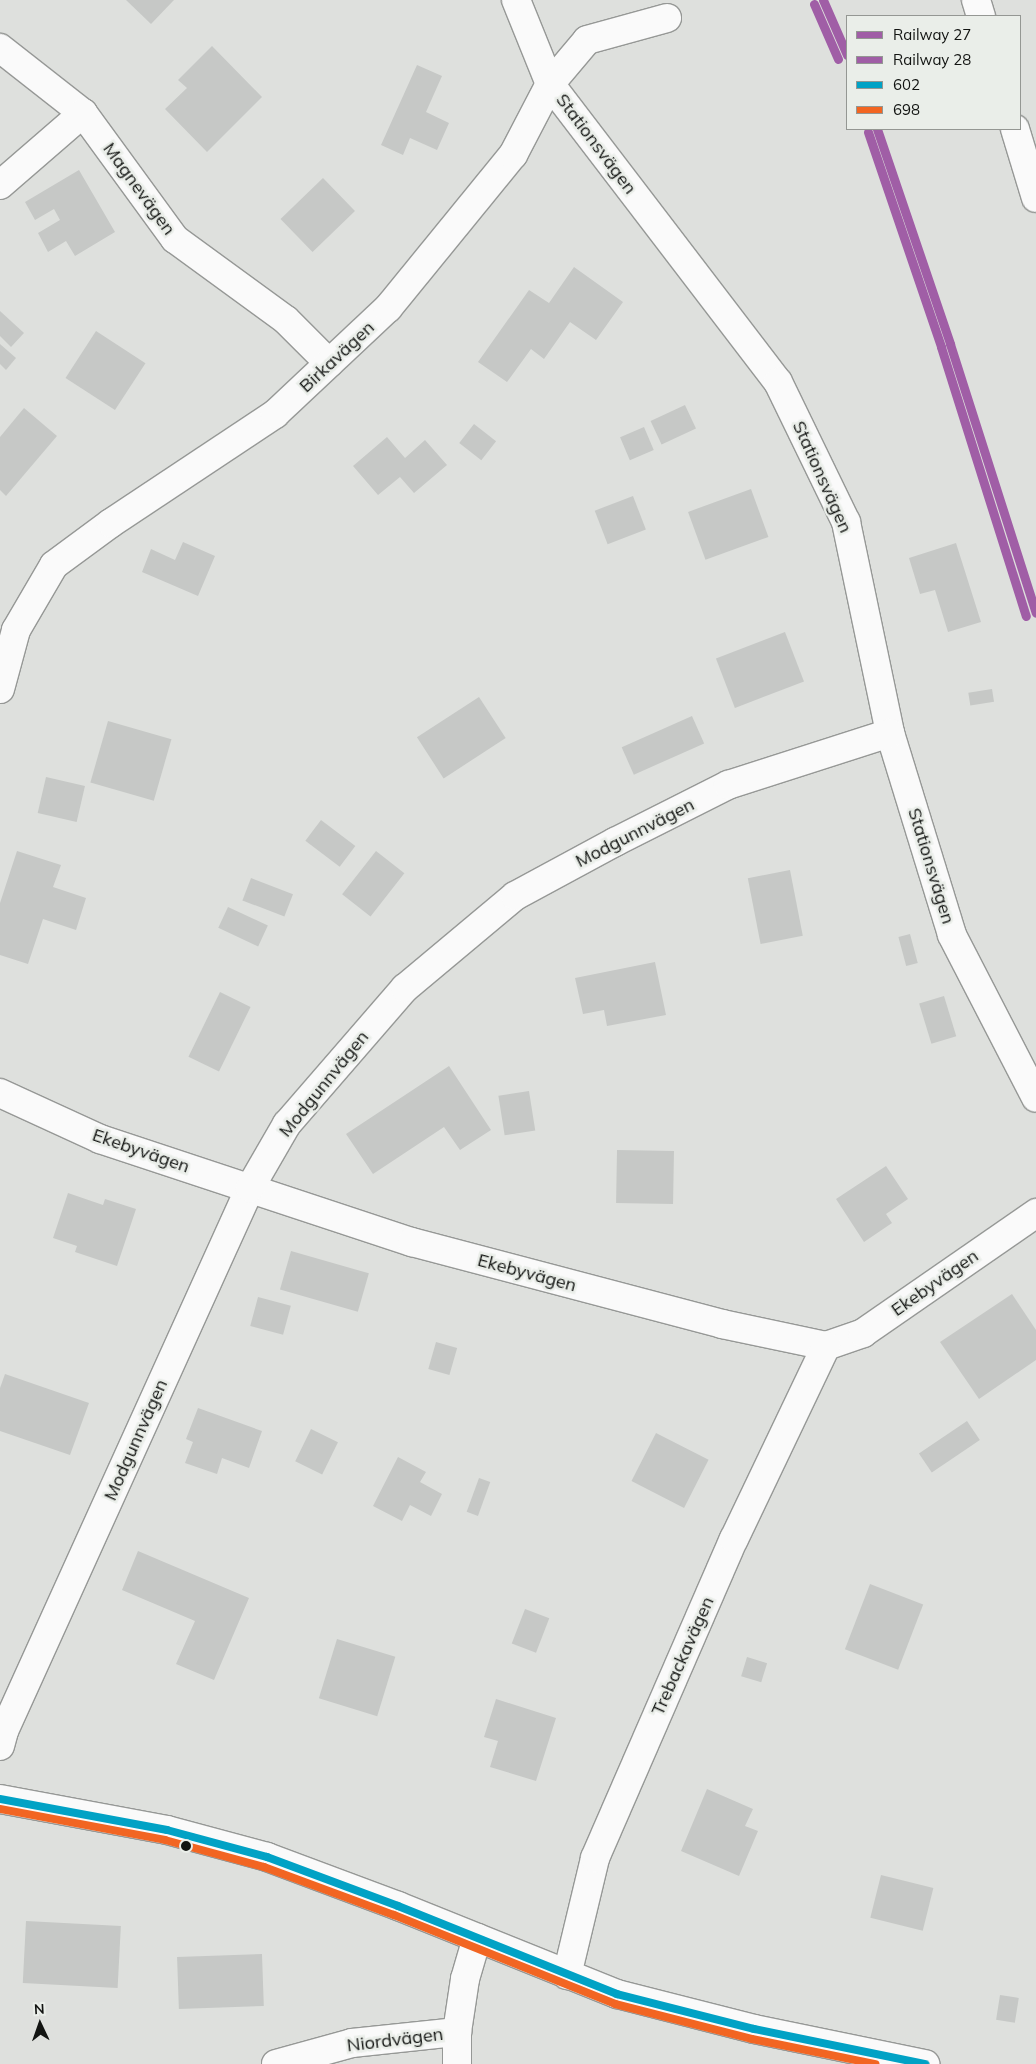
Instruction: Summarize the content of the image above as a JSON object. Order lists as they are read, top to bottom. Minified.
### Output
{"streets":{"street":["Stationsvägen","Magnevägen","Birkavägen","Modgunnvägen","Ekebyvägen","Trebackavägen","Niordvägen"]},"crossings":[["Stationsvägen","Birkavägen"],["Stationsvägen","Modgunnvägen"],["Magnevägen","Birkavägen"],["Modgunnvägen","Ekebyvägen"],["Ekebyvägen","Trebackavägen"]],"lines":["rail line 27","rail line 28","transit line 602","transit line 698"],"legend":["Railway 27","Railway 28","602","698"],"north":"top"}
